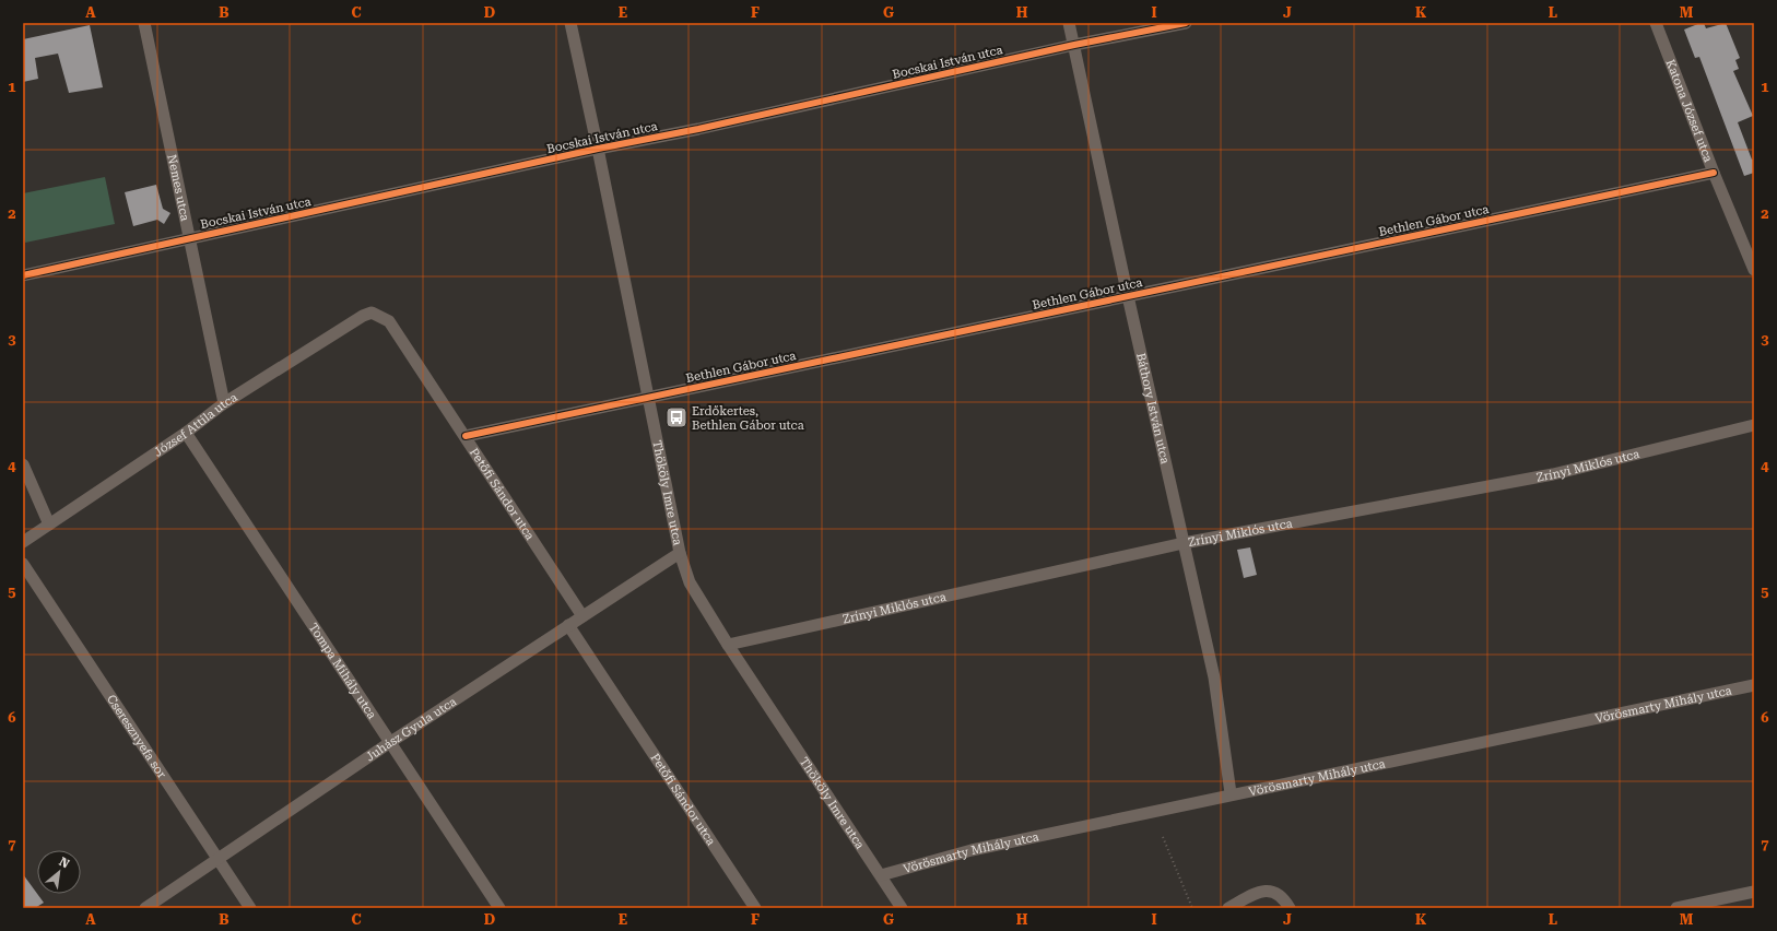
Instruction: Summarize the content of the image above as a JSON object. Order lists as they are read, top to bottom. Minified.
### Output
{"streets":{"street":["Bocskai István utca","Katona József utca","Nemes utca","Bethlen Gábor utca","Báthory István utca","József Attila utca","Zrínyi Miklós utca","Petőfi Sándor utca","Thököly Imre utca","Tompa Mihály utca","Vörösmarty Mihály utca","Juhász Gyula utca","Cseresznyefa sor"]},"crossings":[["Bocskai István utca","Nemes utca"],["Bocskai István utca","Báthory István utca"],["Bocskai István utca","Thököly Imre utca"],["Katona József utca","Bethlen Gábor utca"],["Nemes utca","József Attila utca"],["Bethlen Gábor utca","Báthory István utca"],["Bethlen Gábor utca","Petőfi Sándor utca"],["Bethlen Gábor utca","Thököly Imre utca"],["Báthory István utca","Zrínyi Miklós utca"],["Báthory István utca","Vörösmarty Mihály utca"],["József Attila utca","Petőfi Sándor utca"],["József Attila utca","Tompa Mihály utca"],["Zrínyi Miklós utca","Thököly Imre utca"],["Petőfi Sándor utca","Juhász Gyula utca"],["Thököly Imre utca","Vörösmarty Mihály utca"],["Thököly Imre utca","Juhász Gyula utca"],["Tompa Mihály utca","Juhász Gyula utca"],["Juhász Gyula utca","Cseresznyefa sor"]],"places":{"bus stop":["Erdőkertes, Bethlen Gábor utca"]},"north":"top right","grid":{"columns":["A","B","C","D","E","F","G","H","I","J","K","L","M"],"rows":["1","2","3","4","5","6","7"]}}
